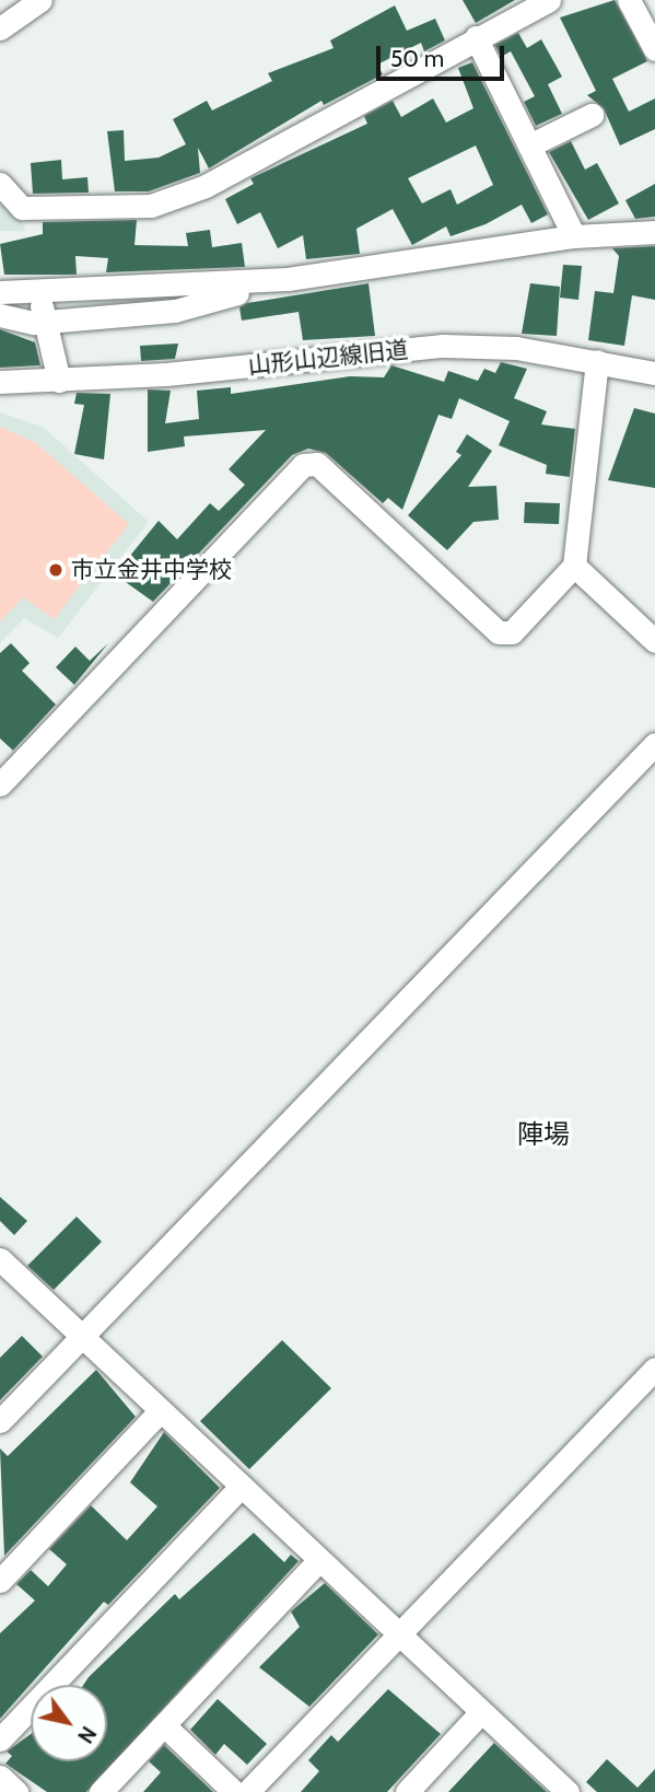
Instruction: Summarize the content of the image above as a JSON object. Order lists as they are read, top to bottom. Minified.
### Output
{"streets":{"street":["山形山辺線旧道"]},"districts":["陣場"],"places":["市立金井中学校"],"scale_bar":"50 m","north":"bottom right"}
